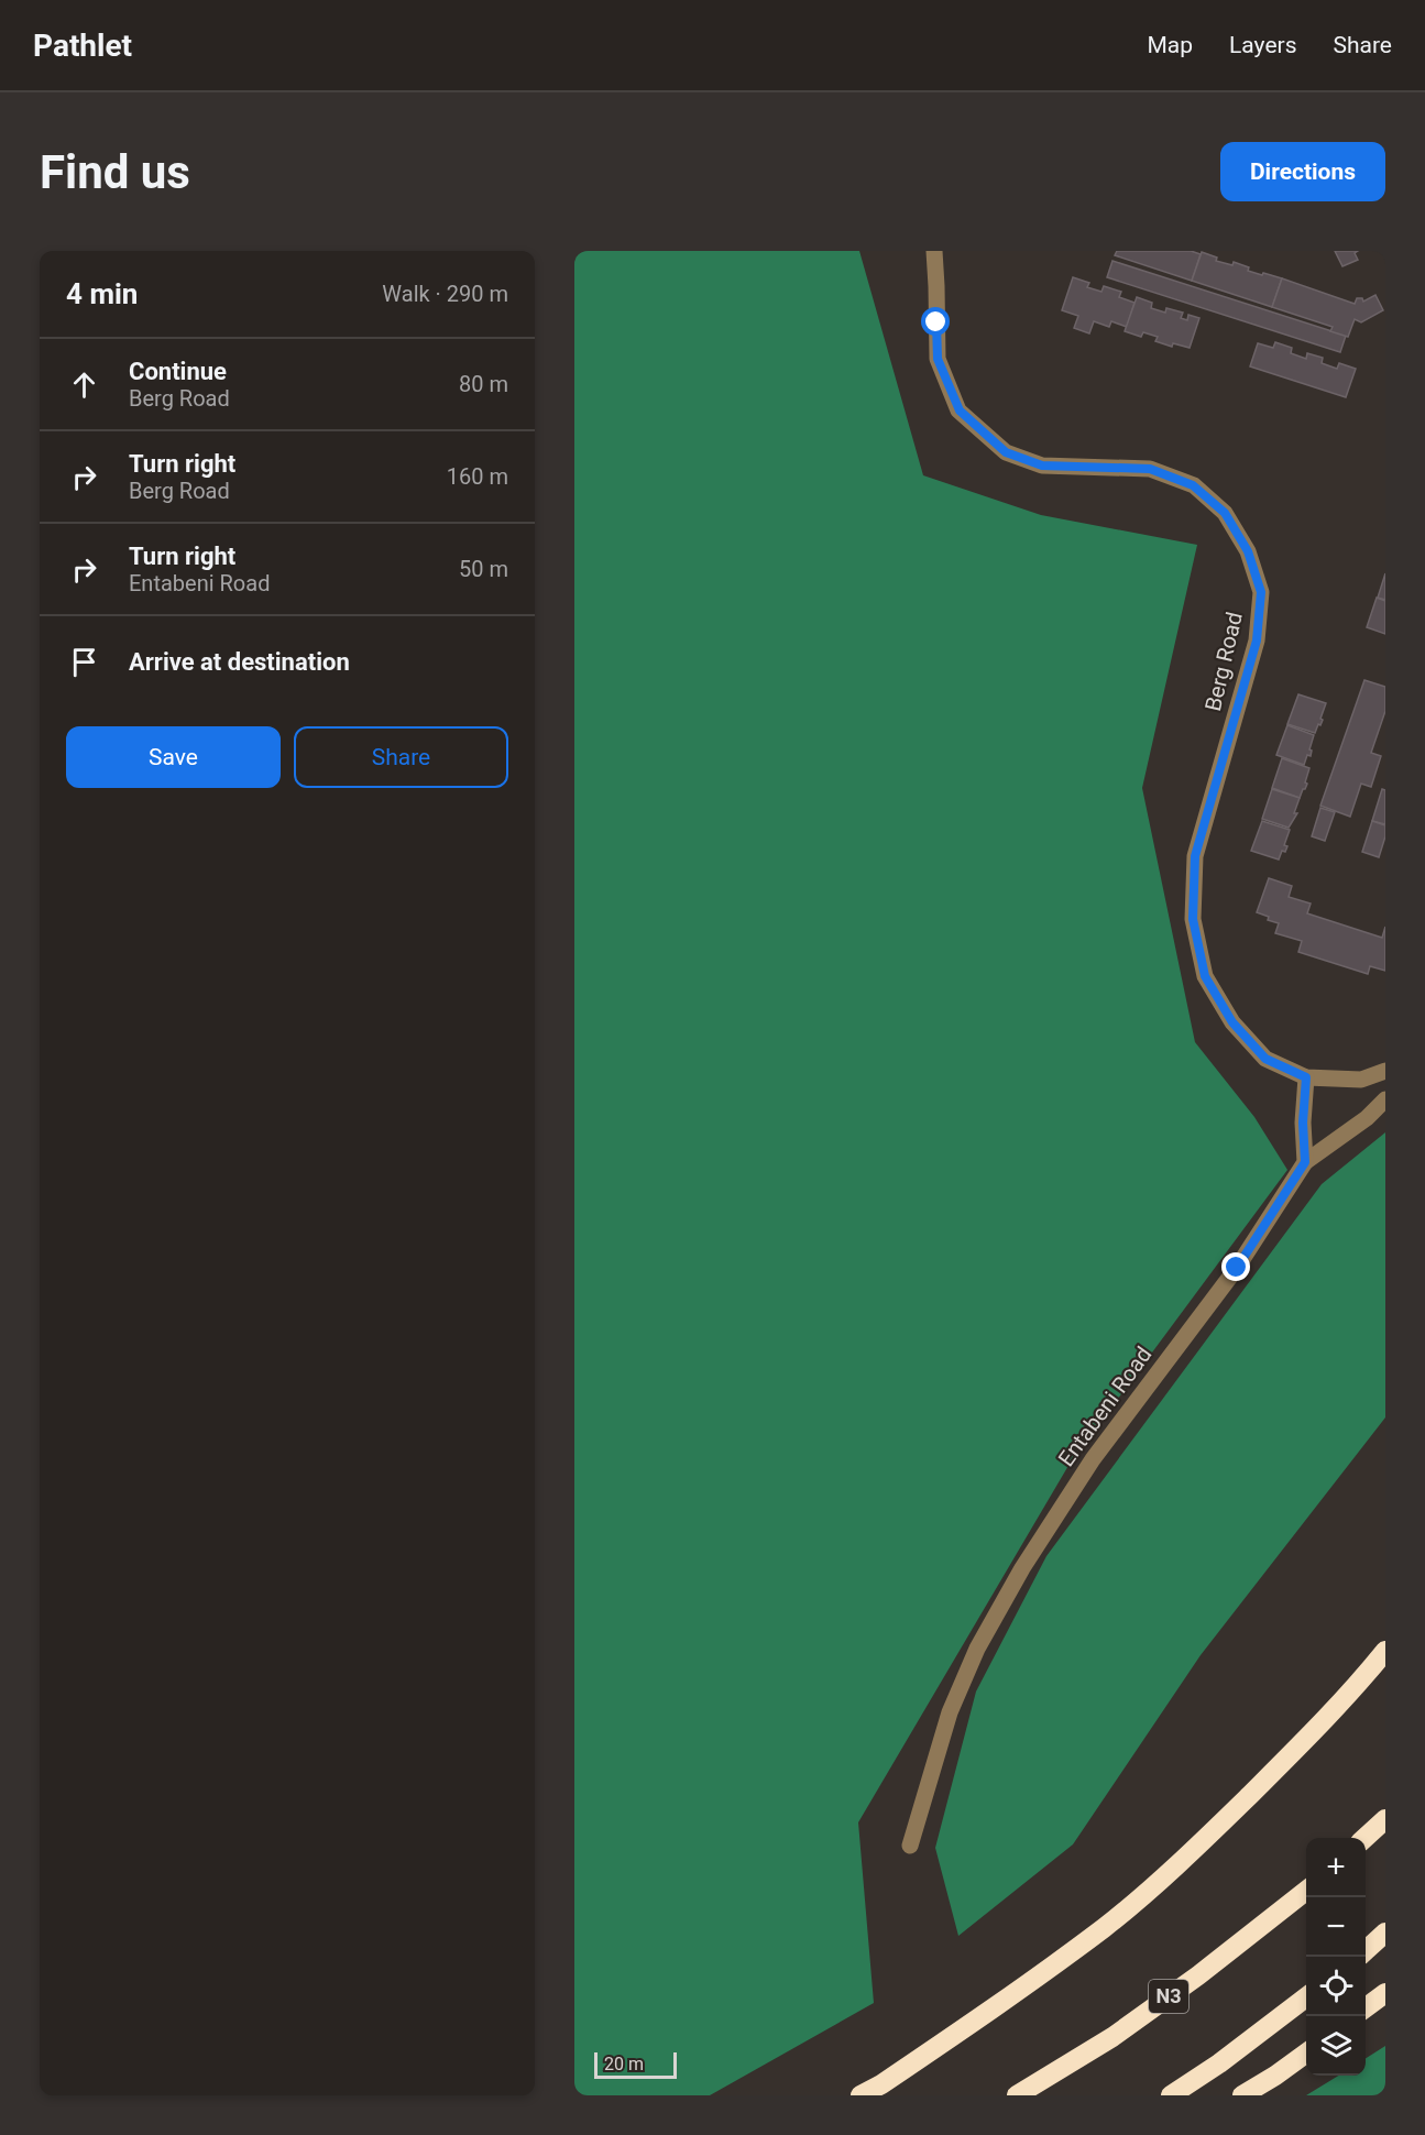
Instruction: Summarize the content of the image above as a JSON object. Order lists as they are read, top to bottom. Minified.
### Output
{"streets":{"highway":["N3"],"street":["Berg Road","Entabeni Road"]},"scale_bar":"20 m","page":{"header":"Pathlet","nav":["Map","Layers","Share"],"buttons":["Directions",["Save","Share"]],"title":"Find us","heading":["4 min","Walk · 290 m"],"list":[["Continue","Berg Road","80 m"],["Turn right","Berg Road","160 m"],["Turn right","Entabeni Road","50 m"],"Arrive at destination"],"map_buttons":["+","−"],"scale":"20 m"}}
